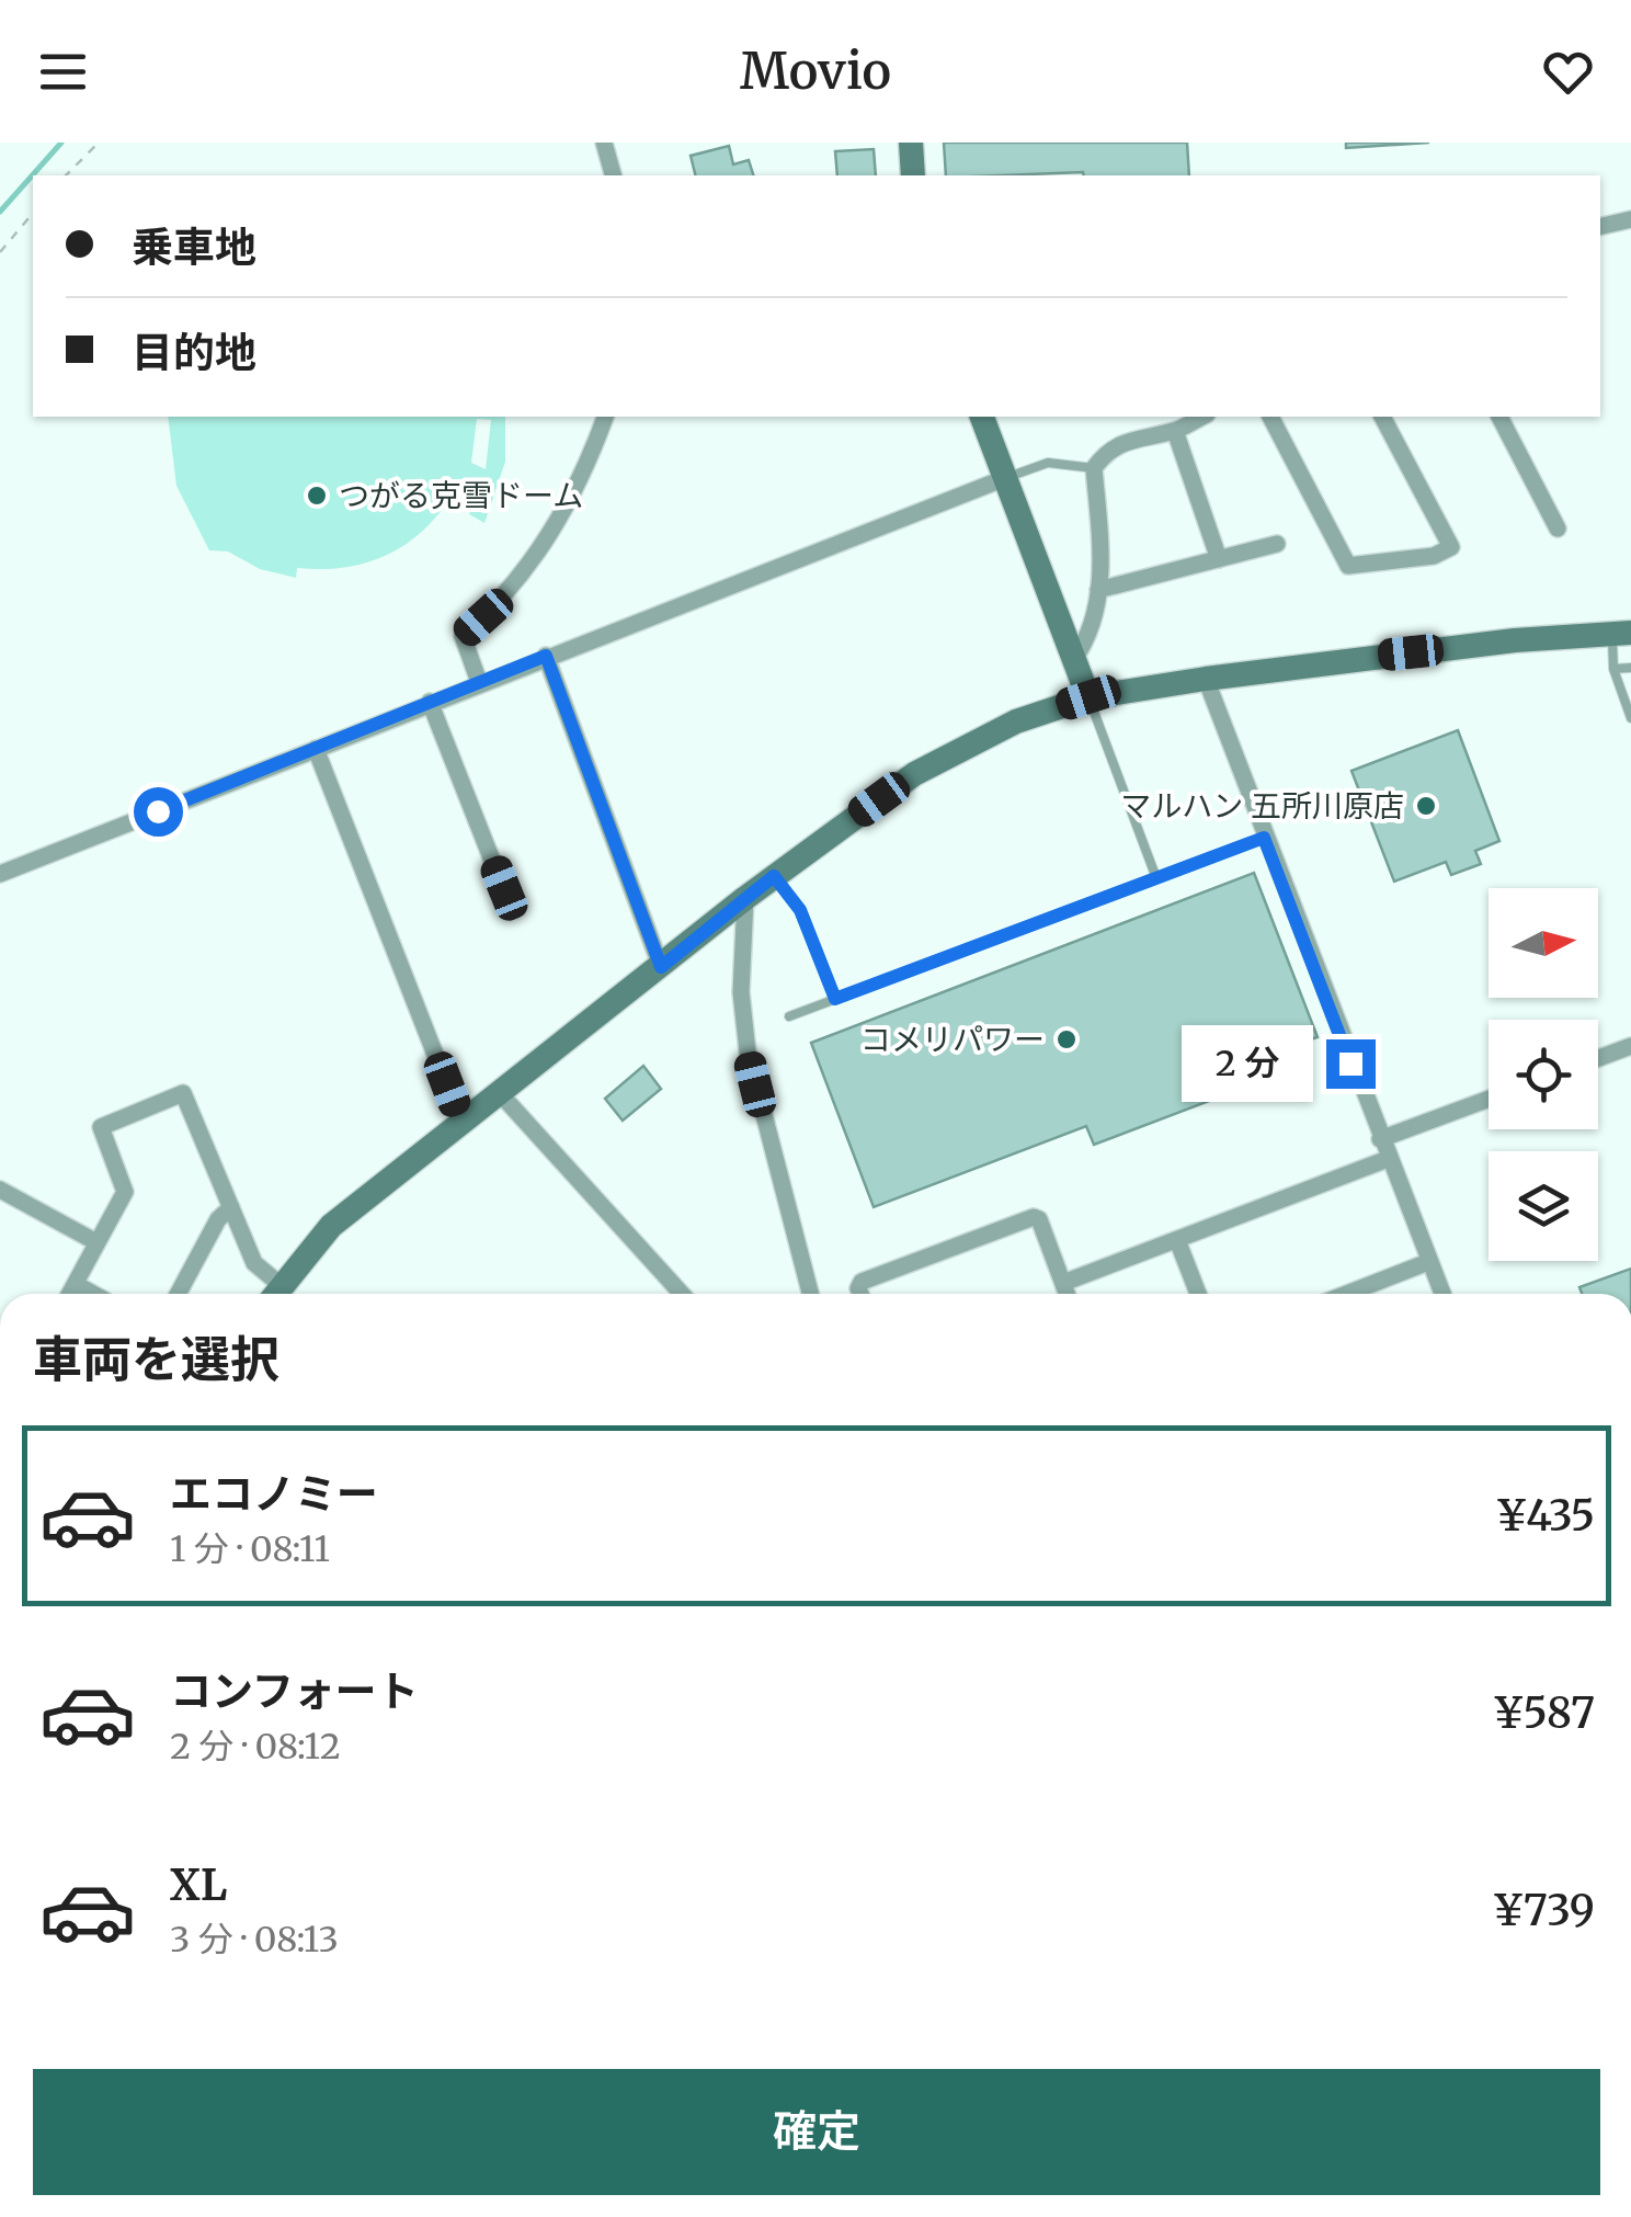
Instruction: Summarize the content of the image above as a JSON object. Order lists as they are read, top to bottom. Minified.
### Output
{"places":["つがる克雪ドーム","マルハン 五所川原店","コメリパワー"],"north":"right","page":{"header":"Movio","banner":["乗車地","目的地"],"bubble":"2 分","heading":"車両を選択","list":[{"name":"エコノミー","note":"1 分 · 08:11","value":"¥435"},{"name":"コンフォート","note":"2 分 · 08:12","value":"¥587"},{"name":"XL","note":"3 分 · 08:13","value":"¥739"}],"buttons":"確定"}}
